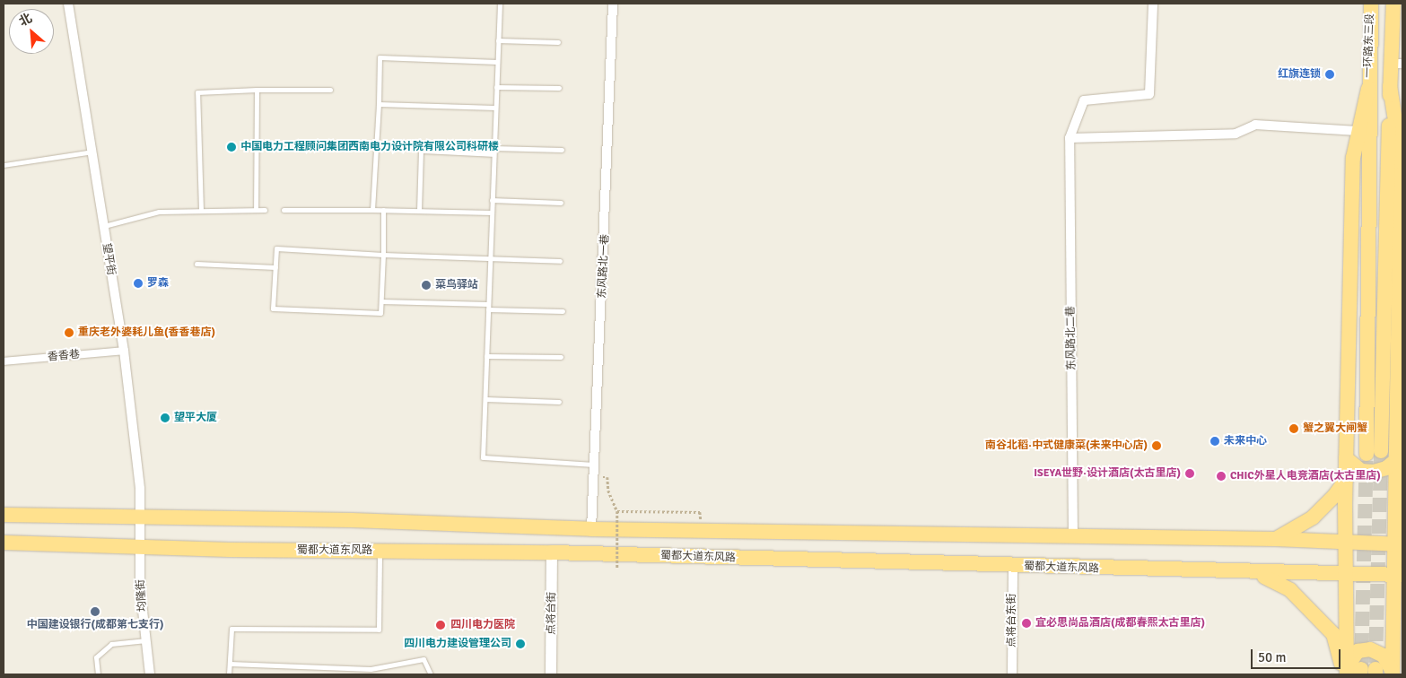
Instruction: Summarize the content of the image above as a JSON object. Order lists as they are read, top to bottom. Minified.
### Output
{"streets":{"main road":["一环路东三段","蜀都大道东风路"],"street":["望平街","东风路北一巷","东风路北二巷","香香巷","均隆街","点将台街","点将台东街"]},"crossings":[["望平街","香香巷"],["望平街","均隆街"],["蜀都大道东风路","均隆街"],["蜀都大道东风路","点将台街"],["蜀都大道东风路","点将台东街"]],"places":["红旗连锁","中国电力工程顾问集团西南电力设计院有限公司科研楼","罗森","菜鸟驿站","重庆老外婆耗儿鱼(香香巷店)","望平大厦","蟹之翼大闸蟹","未来中心","南谷北稻·中式健康菜(未来中心店)","ISEYA世野·设计酒店(太古里店)","CHIC外星人电竞酒店(太古里店)","中国建设银行(成都第七支行)","宜必思尚品酒店(成都春熙太古里店)","四川电力医院","四川电力建设管理公司"],"scale_bar":"50 m","north":"top left"}
